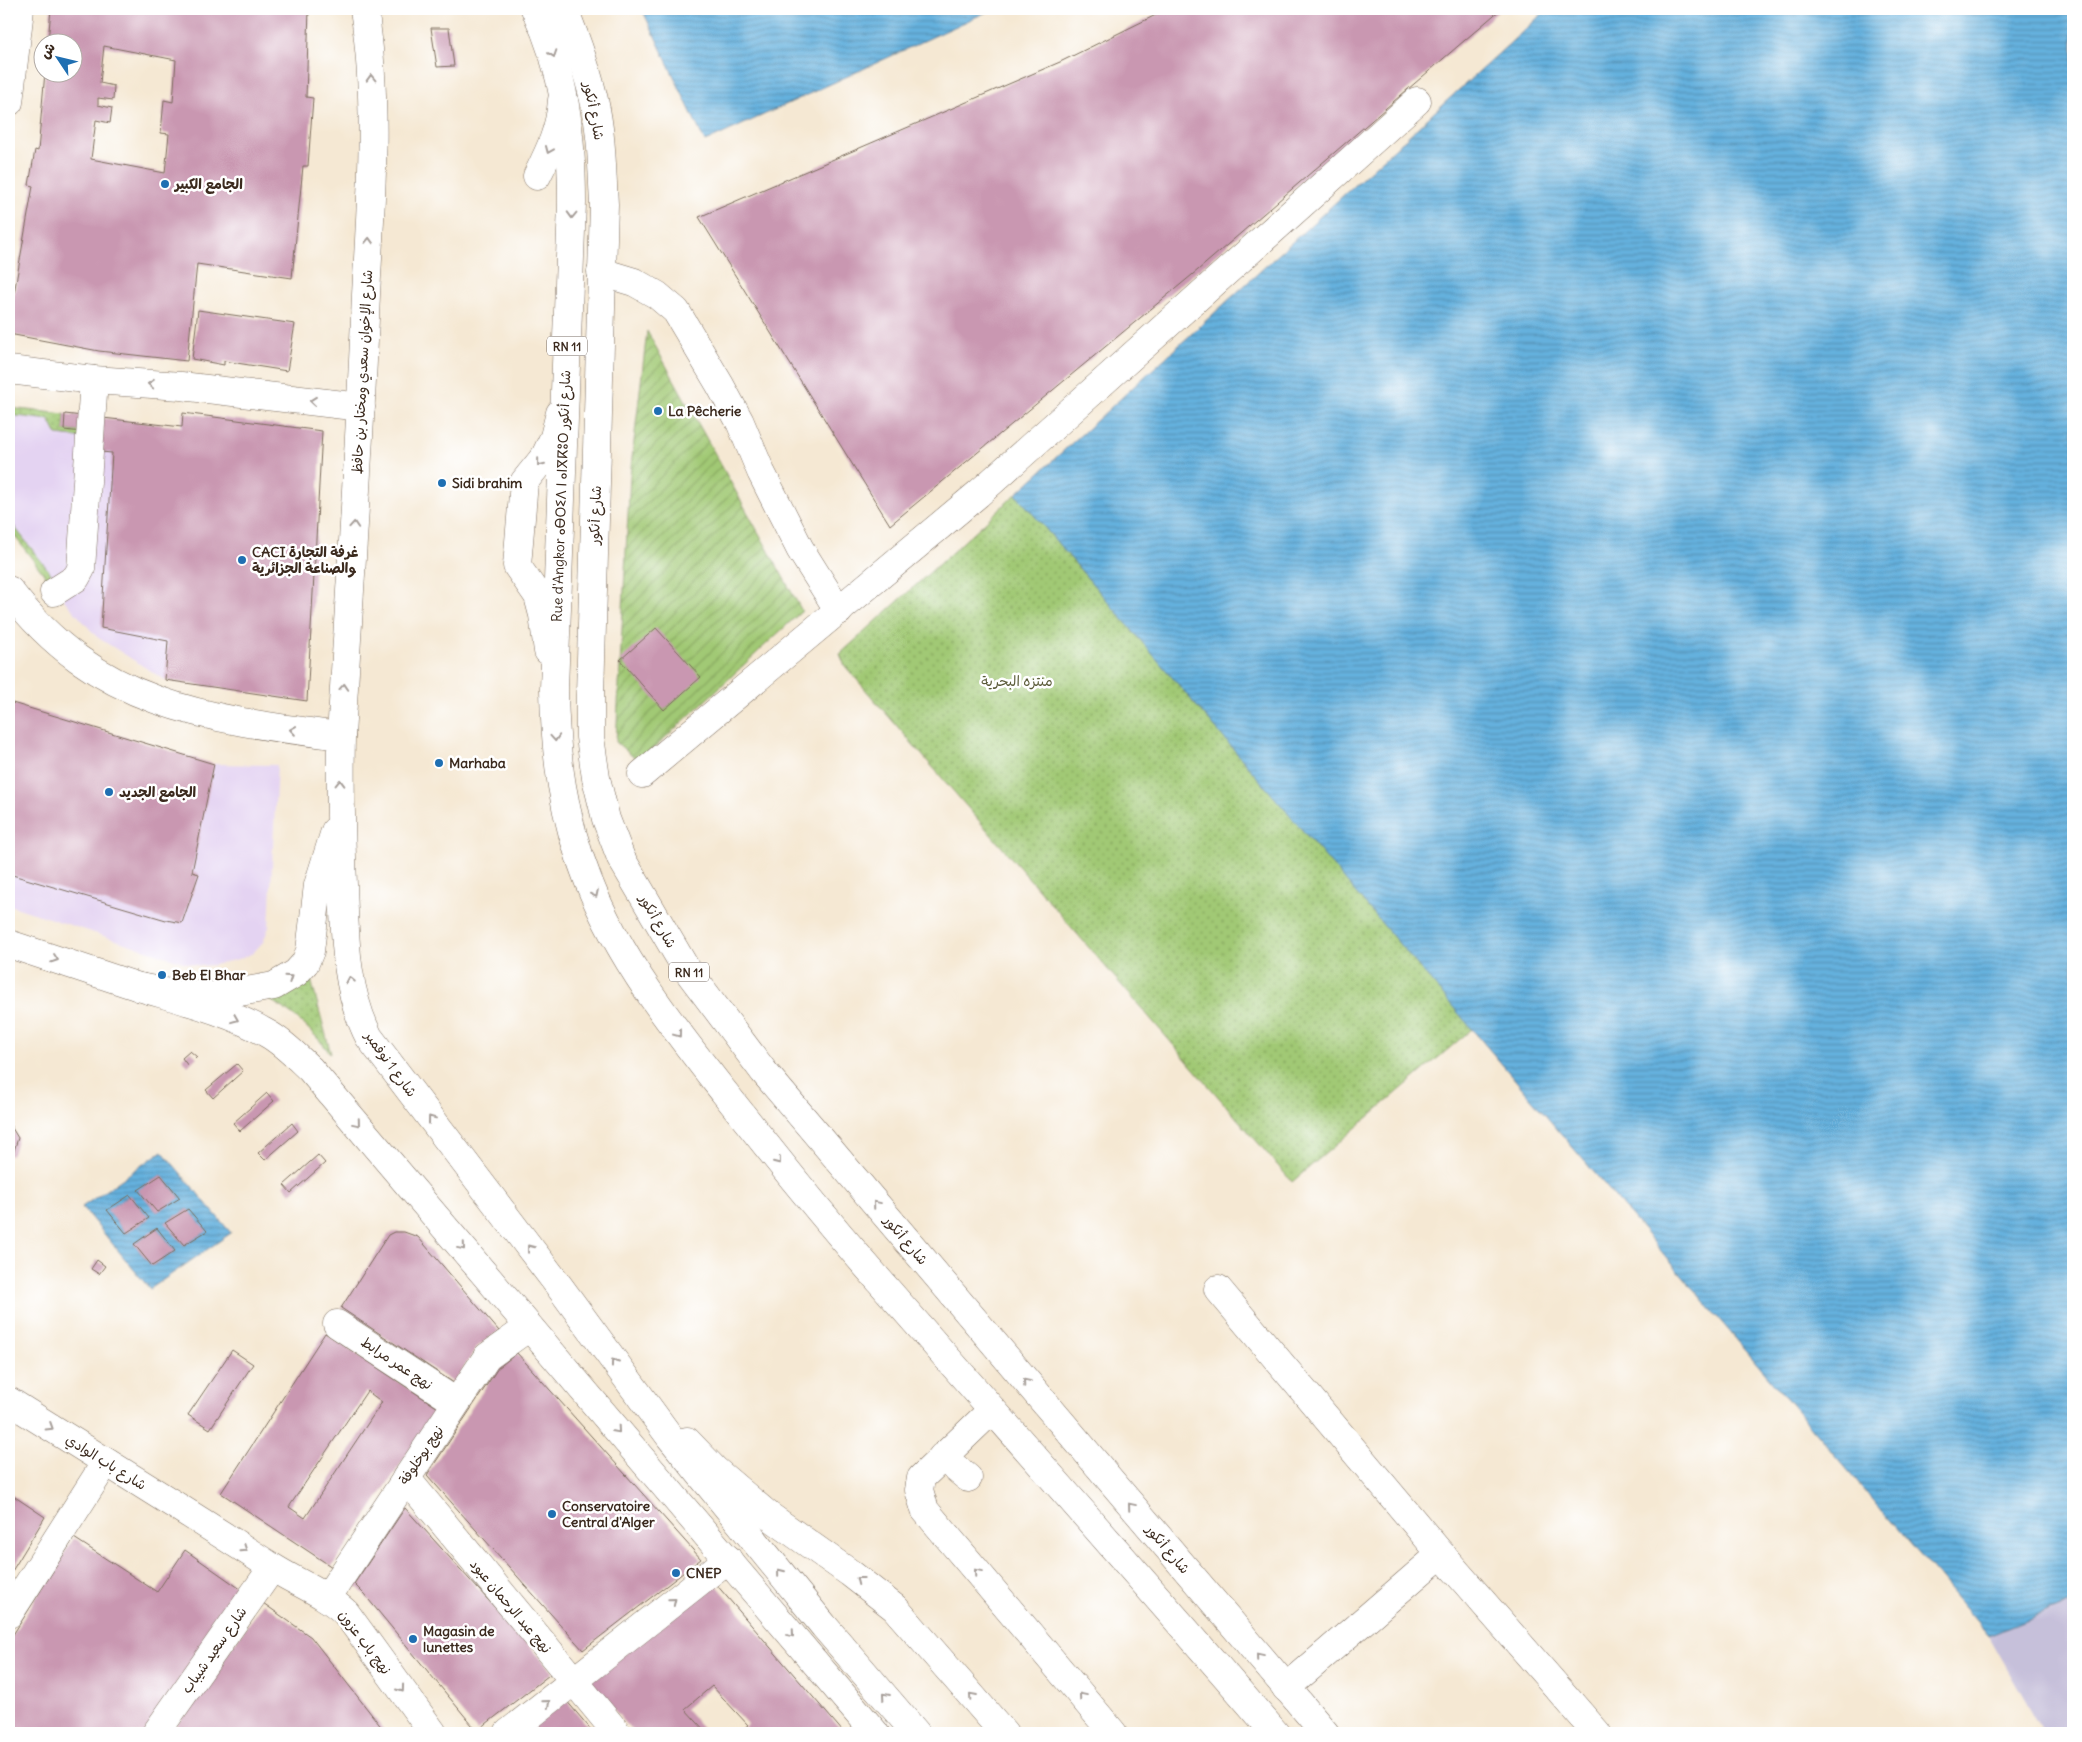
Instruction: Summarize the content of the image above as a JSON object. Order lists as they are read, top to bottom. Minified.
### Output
{"streets":{"main road":["شارع أنكور","RN 11","شارع الإخوان سعدي ومختار بن حافظ","Rue d'Angkor ⴰⴱⵔⵉⴷ ⵏ ⴰⵏⴳⴽⵓⵔ شارع أنكور","شارع 1 نوفمبر","نهج عمر مرابط","نهج بوخلوفة","شارع باب الوادي","نهج عبد الرحمان عبود","نهج باب عزون","شارع سعيد شيباب"]},"crossings":[["RN 11","Rue d'Angkor ⴰⴱⵔⵉⴷ ⵏ ⴰⵏⴳⴽⵓⵔ شارع أنكور"],["شارع الإخوان سعدي ومختار بن حافظ","شارع 1 نوفمبر"],["نهج عمر مرابط","نهج بوخلوفة"],["نهج بوخلوفة","نهج عبد الرحمان عبود"],["نهج بوخلوفة","نهج باب عزون"],["شارع باب الوادي","نهج باب عزون"],["نهج باب عزون","شارع سعيد شيباب"]],"one_way":["Rue d'Angkor ⴰⴱⵔⵉⴷ ⵏ ⴰⵏⴳⴽⵓⵔ شارع أنكور","شارع باب الوادي","نهج باب عزون"],"parks":["منتزه البحرية"],"places":["الجامع الكبير","La Pêcherie","Sidi brahim","CACI غرفة التجارة والصناعة الجزائرية","Marhaba","الجامع الجديد","Beb El Bhar","Conservatoire Central d'Alger","CNEP","Magasin de lunettes"],"north":"top left"}
